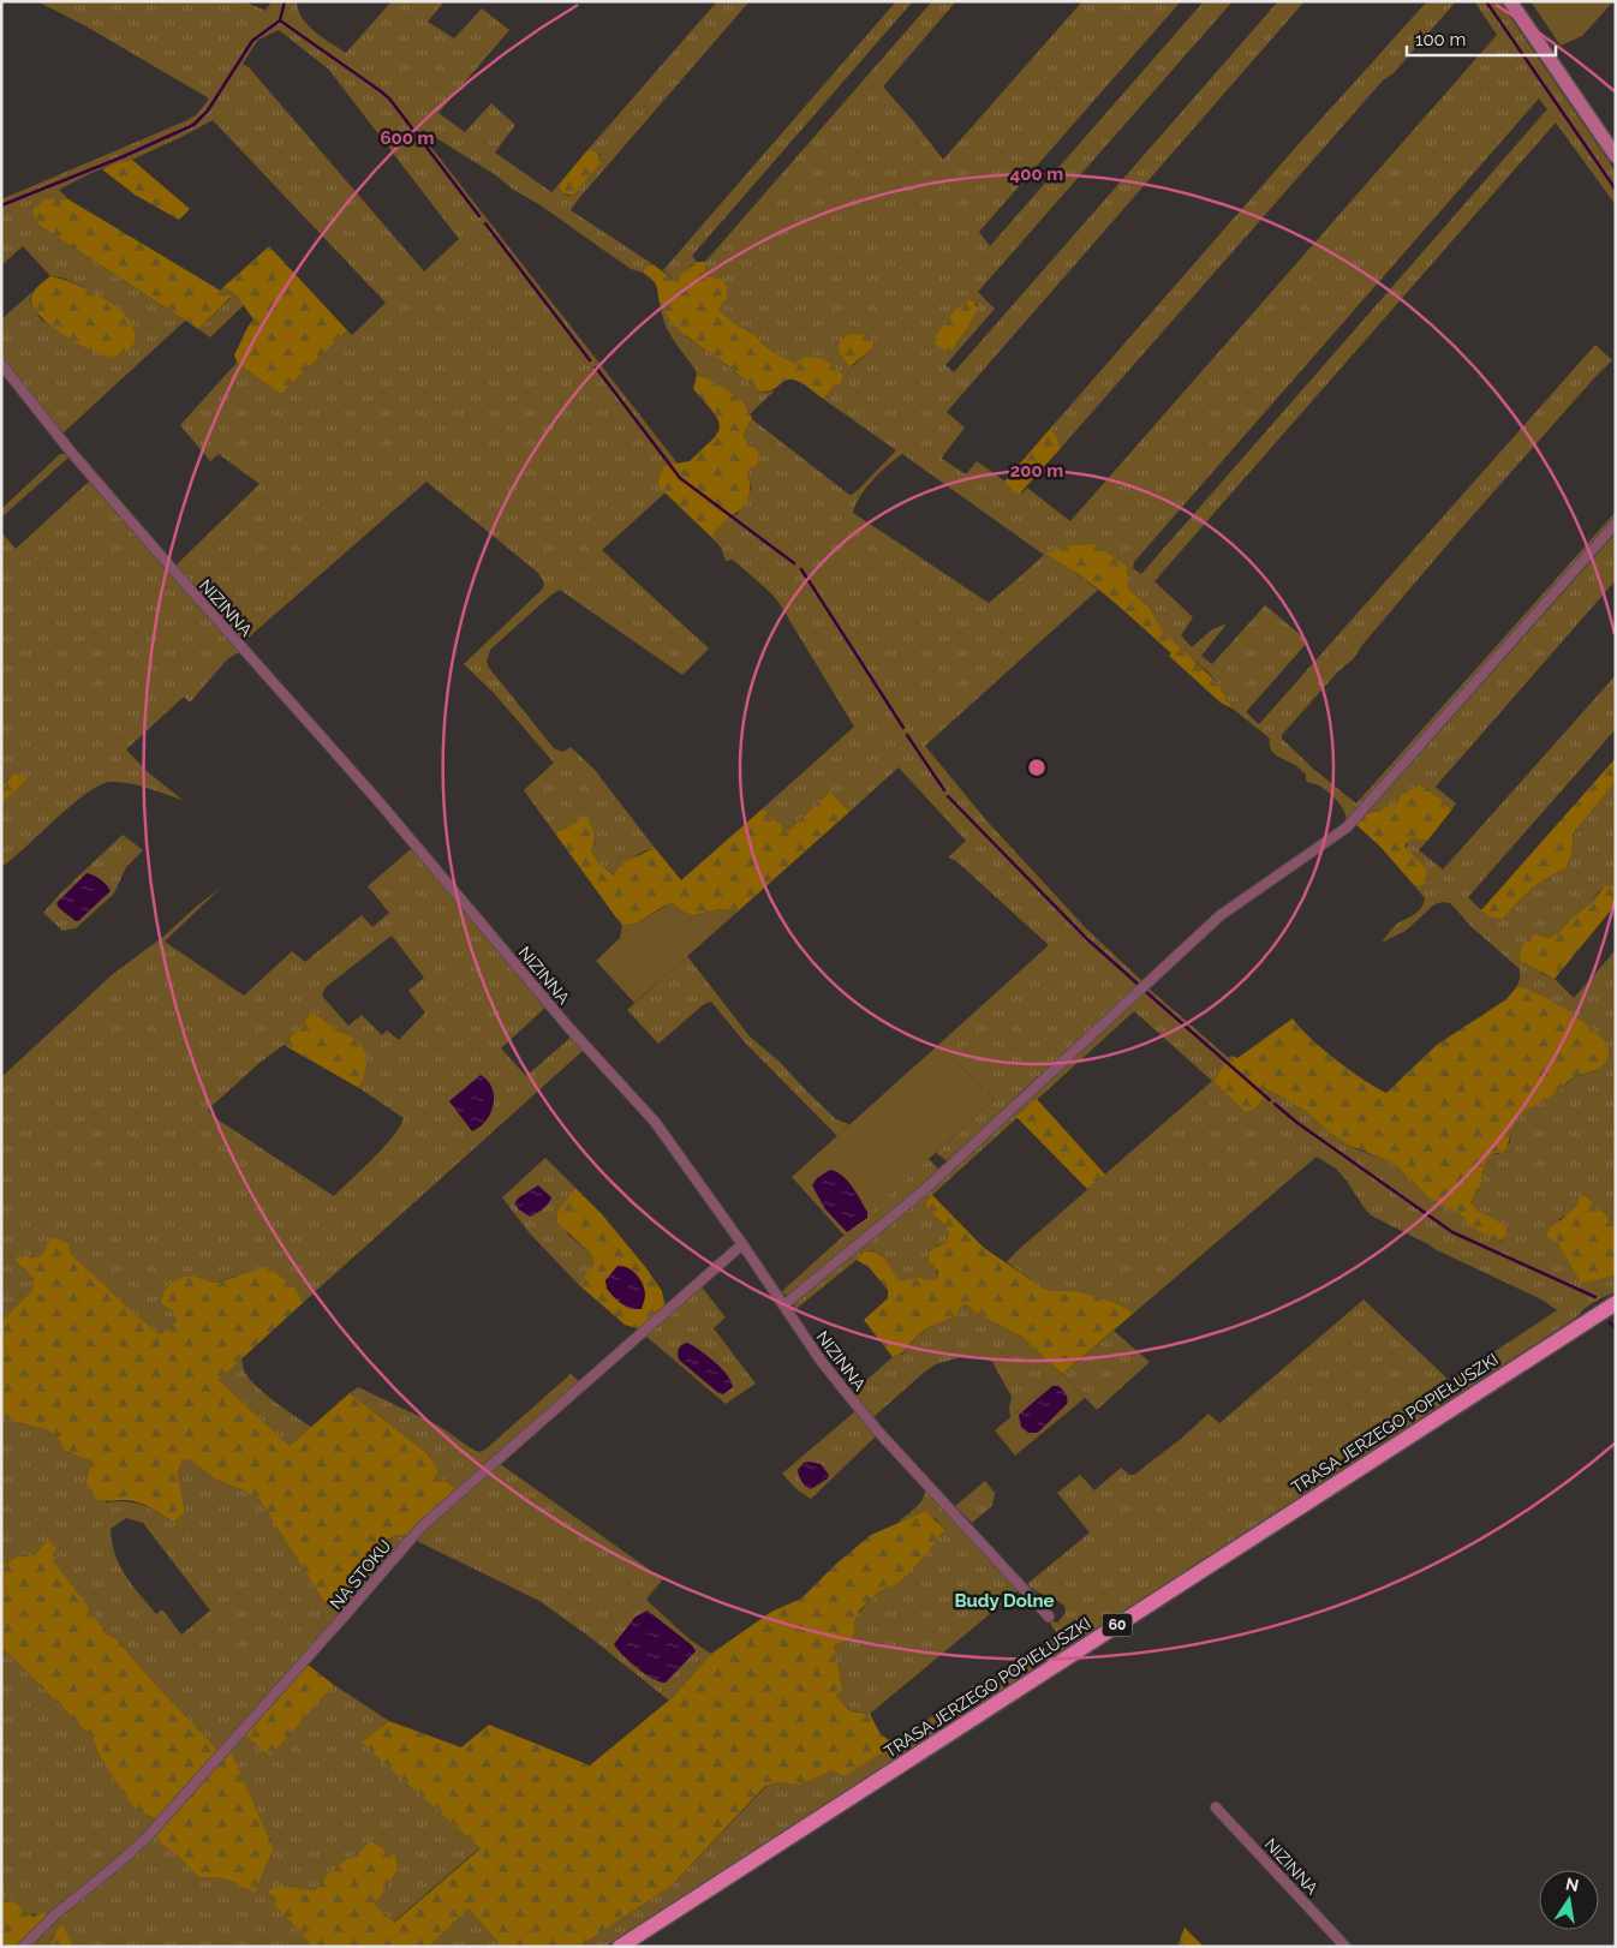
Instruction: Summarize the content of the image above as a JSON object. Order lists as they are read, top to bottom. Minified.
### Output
{"streets":{"main road":["TRASA JERZEGO POPIEŁUSZKI","60"],"street":["NIZINNA","NA STOKU"]},"crossings":[["NIZINNA","NA STOKU"]],"districts":["Budy Dolne"],"scale_bar":"100 m","north":"top","rings":["600 m","400 m","200 m"]}
